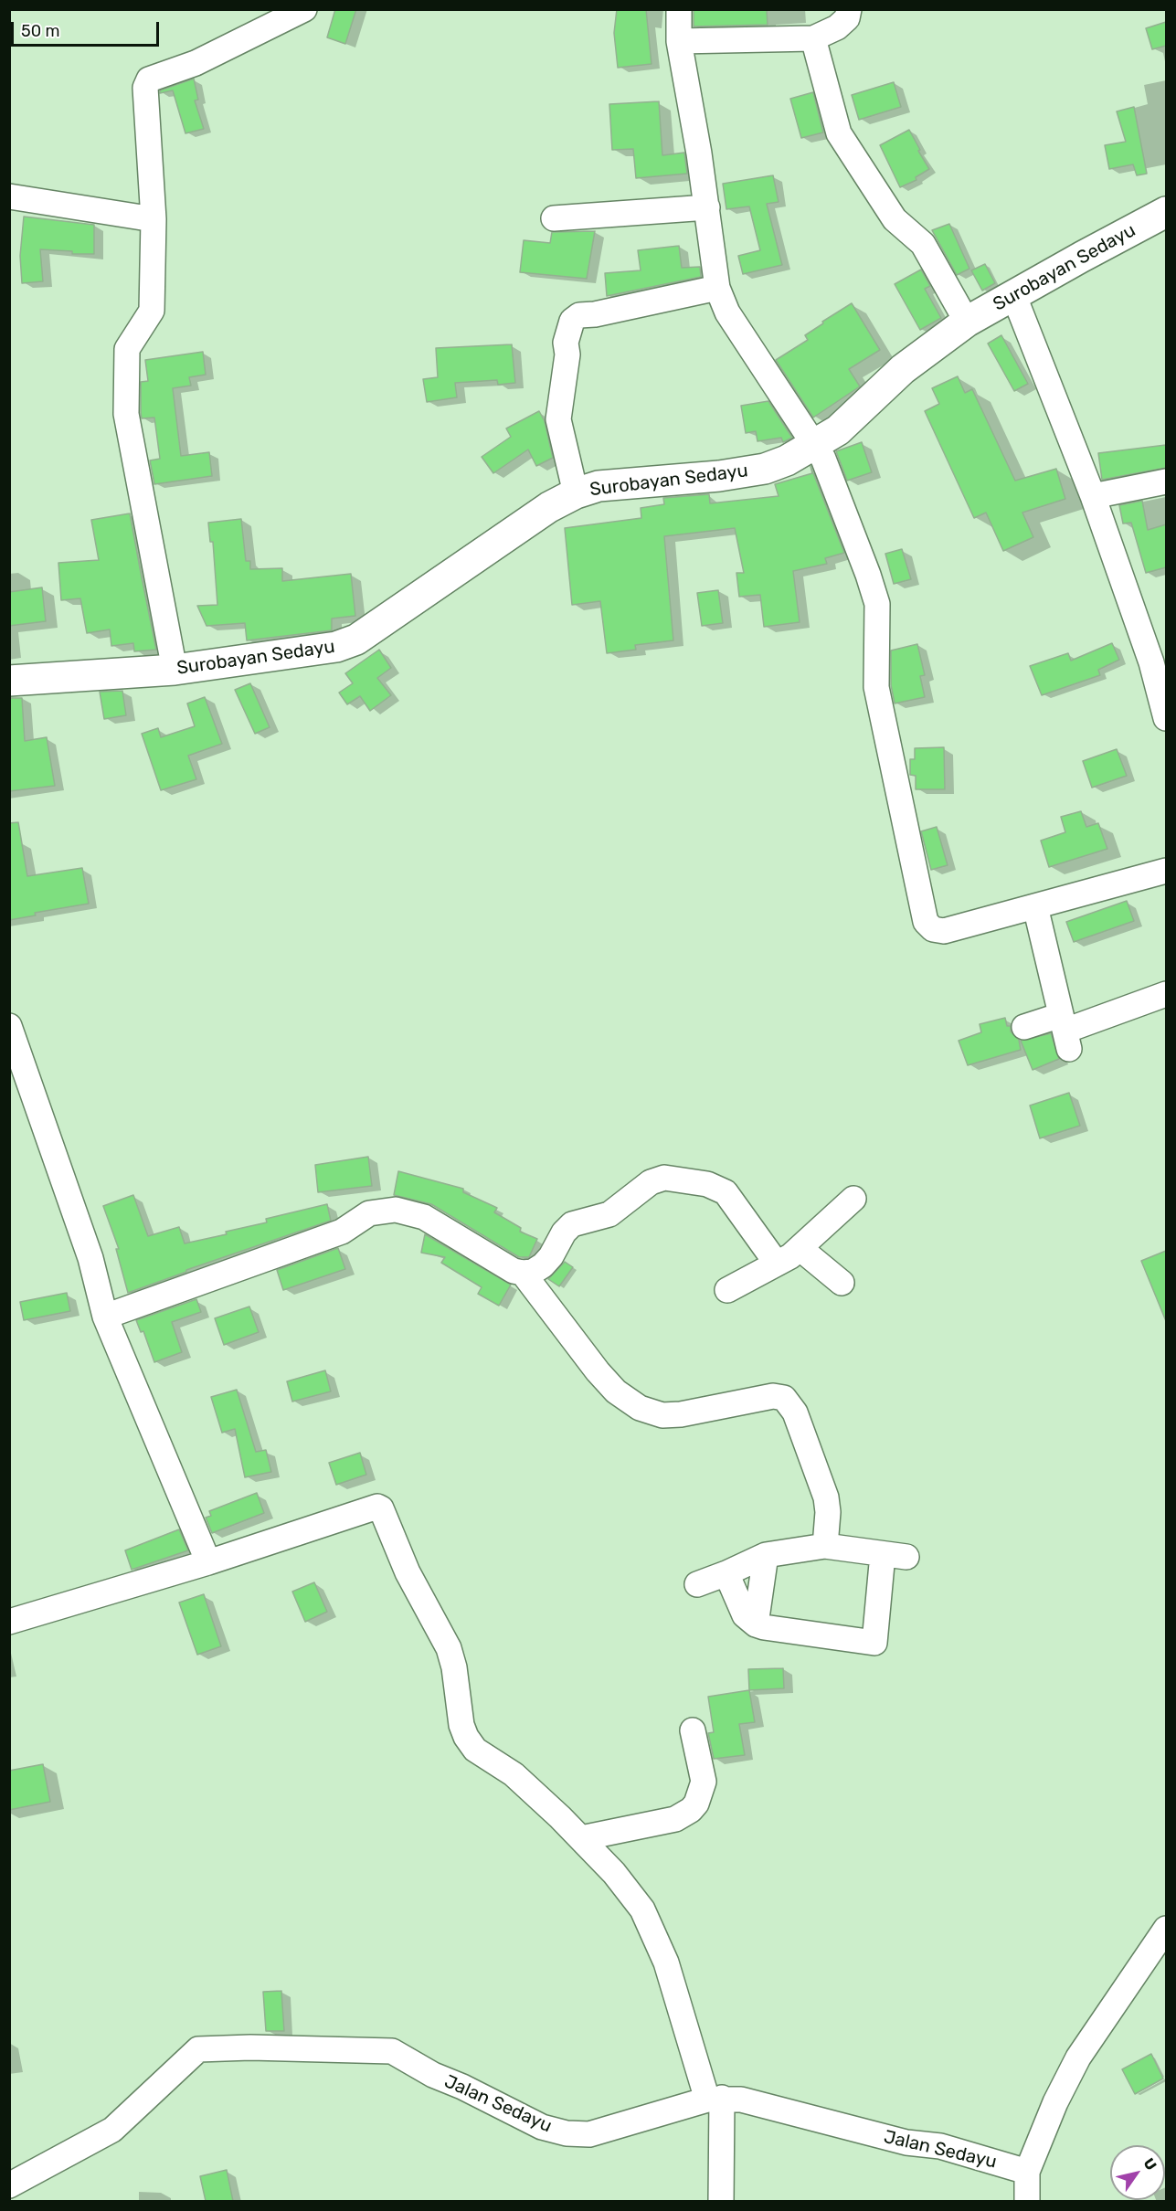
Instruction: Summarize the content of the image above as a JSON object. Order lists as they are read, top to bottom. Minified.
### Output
{"streets":{"main road":["Surobayan Sedayu"],"street":["Jalan Sedayu"]},"scale_bar":"50 m","north":"top right"}
